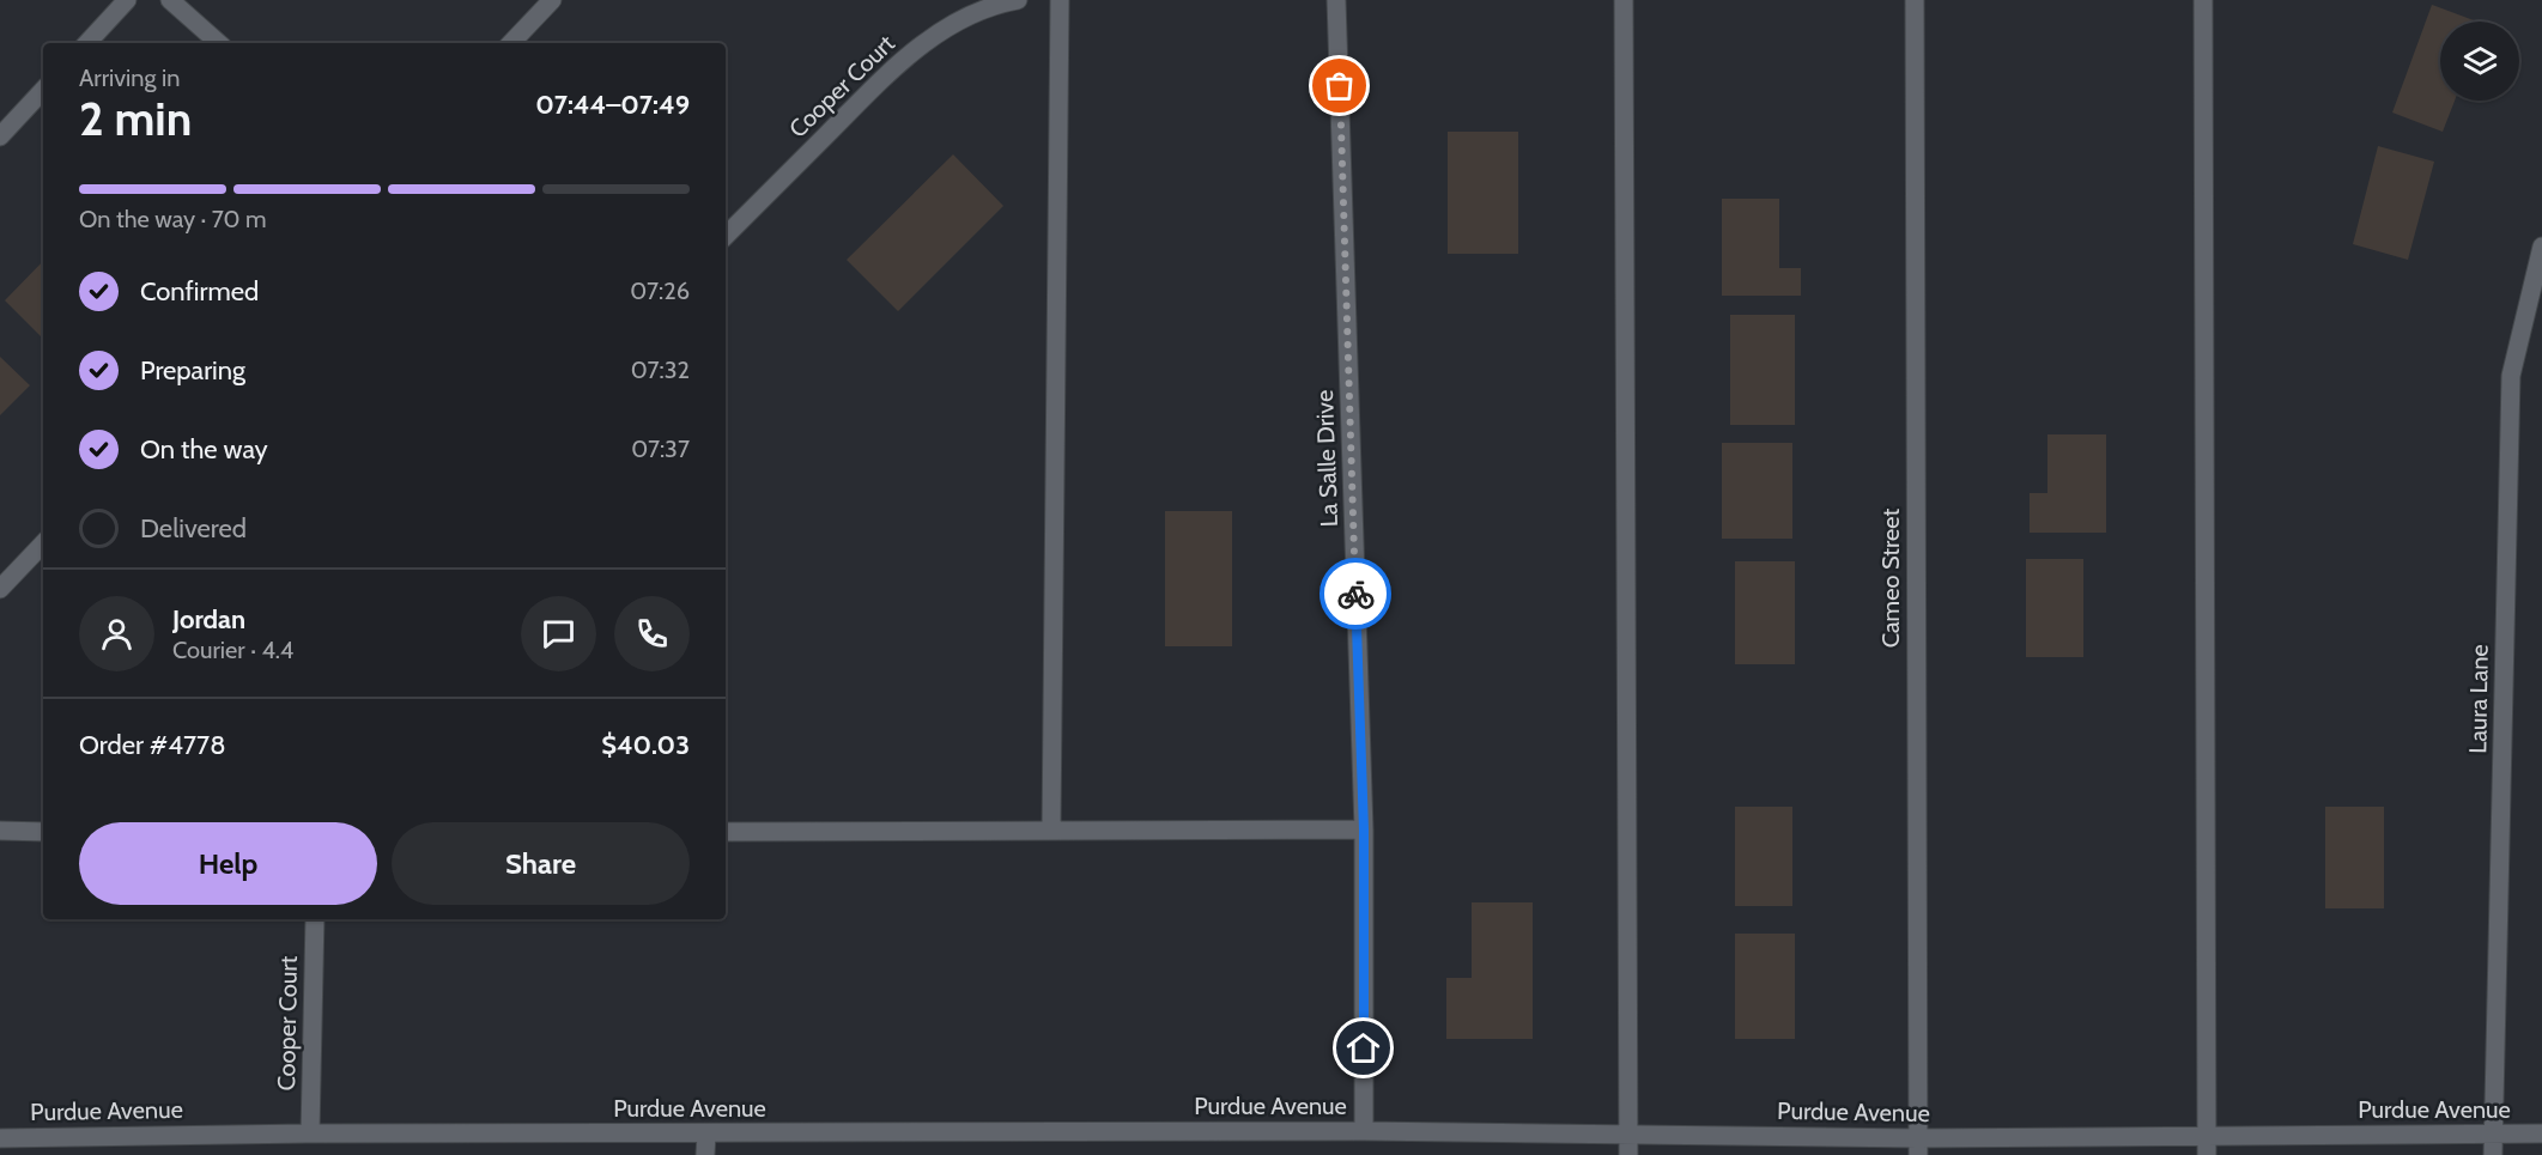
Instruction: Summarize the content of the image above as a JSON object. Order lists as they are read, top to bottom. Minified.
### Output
{"streets":{"street":["Cooper Court","La Salle Drive","Cameo Street","Laura Lane","Purdue Avenue"]},"crossings":[["Cooper Court","Purdue Avenue"],["La Salle Drive","Purdue Avenue"],["Cameo Street","Purdue Avenue"],["Laura Lane","Purdue Avenue"]],"page":{"heading":["2 min","Arriving in","07:44–07:49"],"panel":["Jordan","Courier · 4.4","Order #4778","$40.03"],"bar":"On the way · 70 m","list":[["Confirmed","07:26"],["Preparing","07:32"],["On the way","07:37"],"Delivered"],"buttons":["Help","Share"]}}
